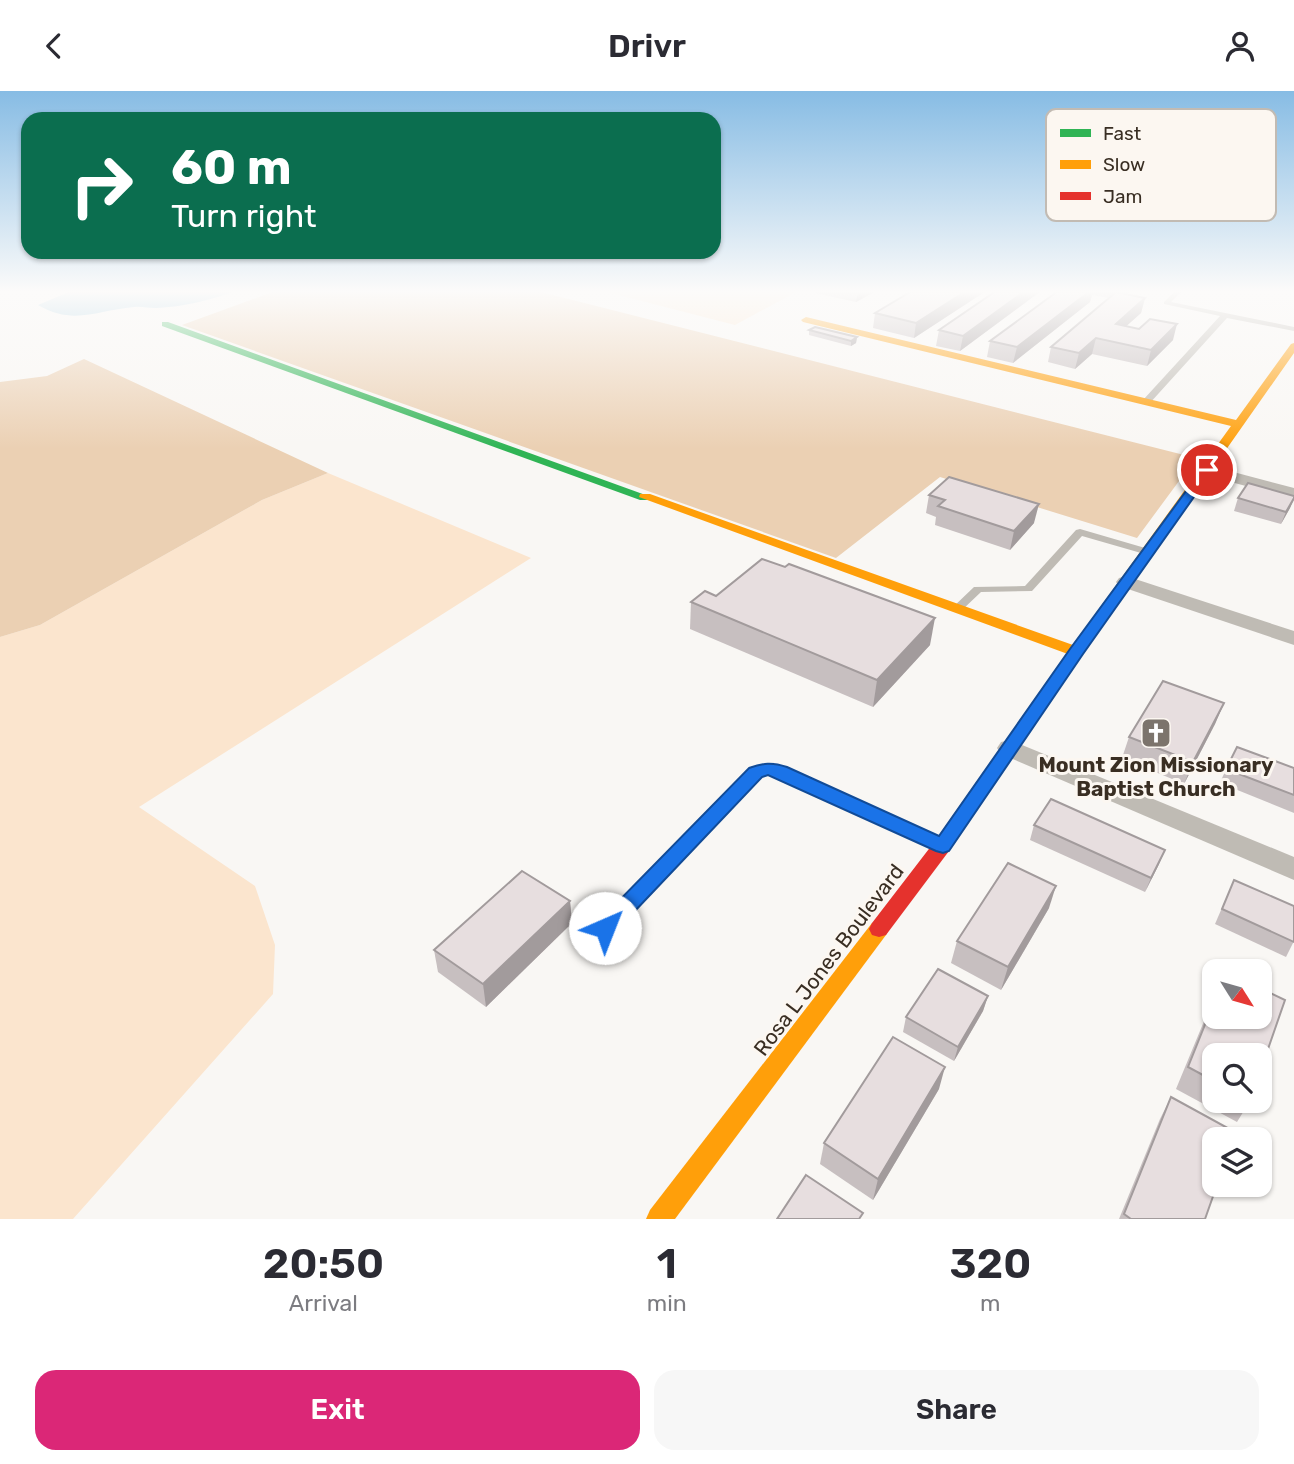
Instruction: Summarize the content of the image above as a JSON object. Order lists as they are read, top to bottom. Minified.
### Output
{"streets":{"street":["Rosa L Jones Boulevard"]},"places":{"church":["Mount Zion Missionary Baptist Church"]},"legend":["Fast","Slow","Jam"],"north":"bottom right","page":{"header":"Drivr","turn":["60 m","Turn right"],"eta":["20:50","Arrival","1","min","320","m"],"buttons":["Exit","Share"]}}
